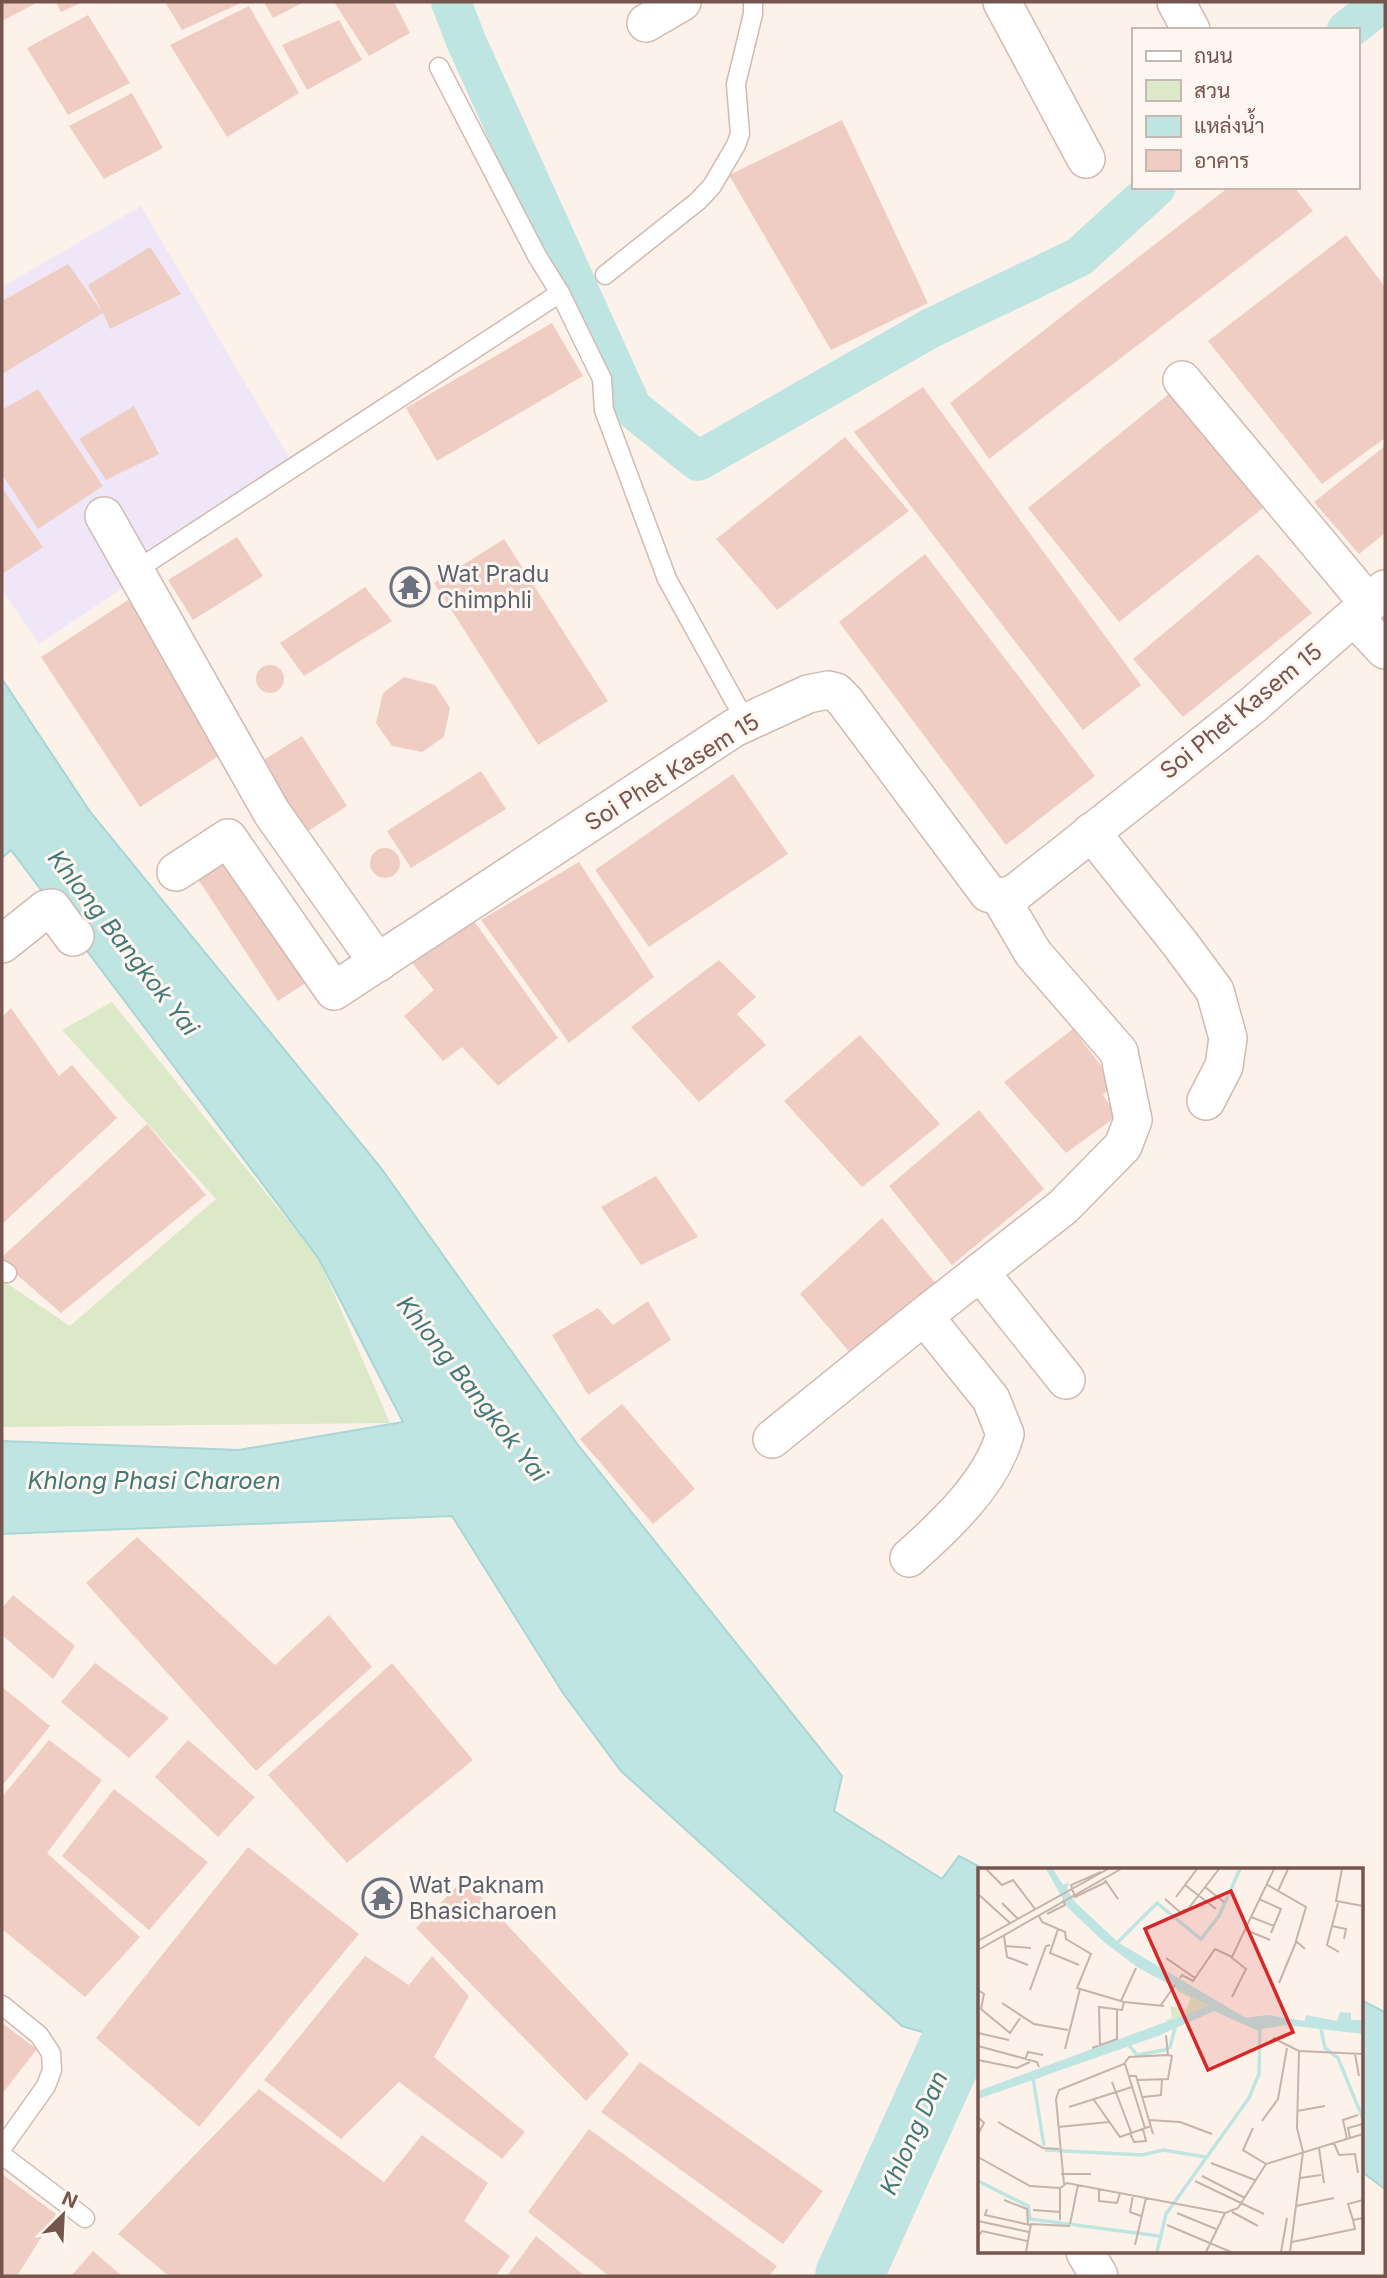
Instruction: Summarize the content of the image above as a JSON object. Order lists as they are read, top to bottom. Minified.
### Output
{"streets":{"street":["Soi Phet Kasem 15"]},"water":["Khlong Bangkok Yai","Khlong Phasi Charoen","Khlong Dan"],"places":{"temple":["Wat Pradu Chimphli","Wat Paknam Bhasicharoen"]},"legend":["ถนน","สวน","แหล่งน้ำ","อาคาร"],"north":"top right"}
